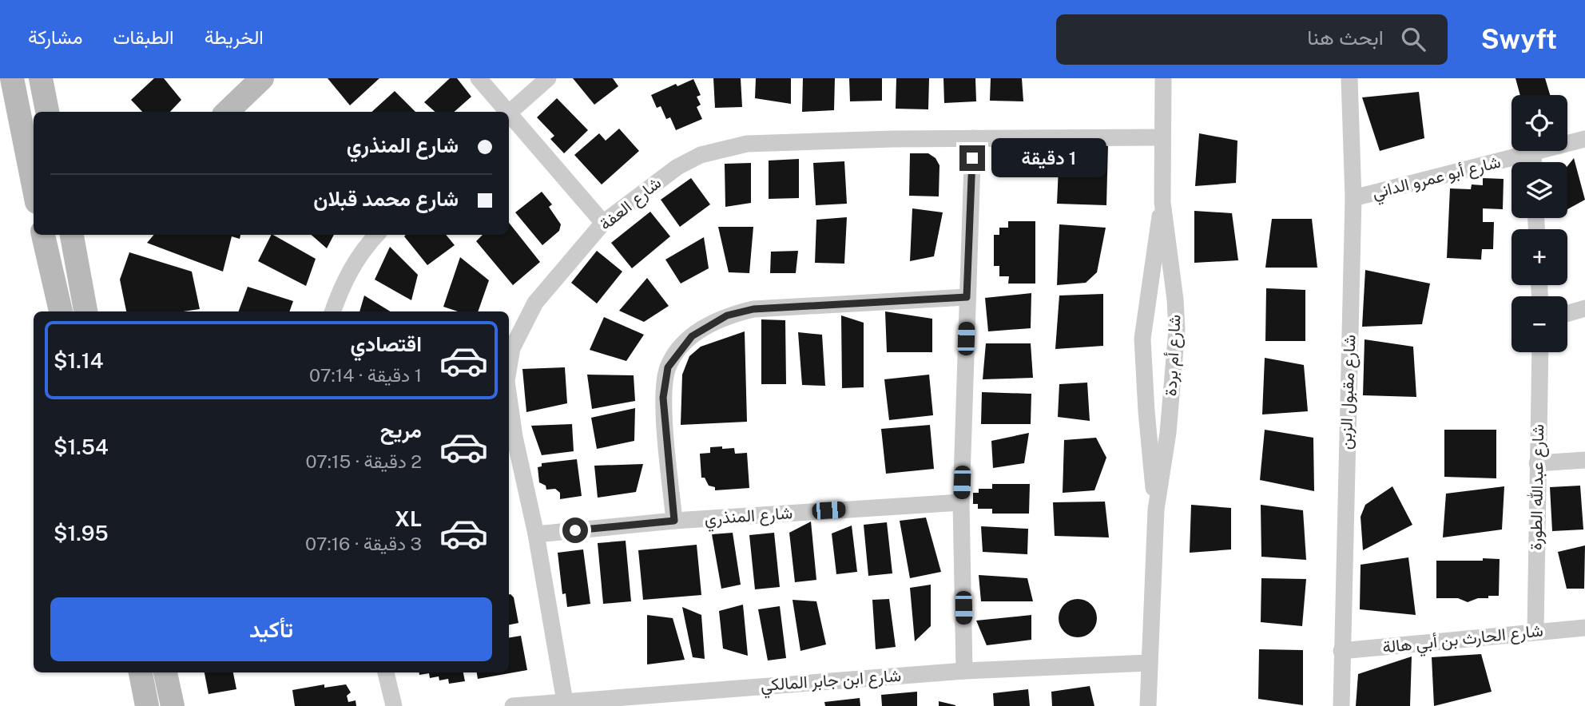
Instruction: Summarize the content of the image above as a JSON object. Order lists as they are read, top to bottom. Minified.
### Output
{"streets":{"street":["شارع أبو عمرو الداني","شارع العفة","شارع أم بردة","شارع مقبول الزبن","شارع عبدالله الطورة","شارع المنذري","شارع الحارث بن أبي هالة","شارع ابن جابر المالكي"]},"crossings":[["شارع أبو عمرو الداني","شارع مقبول الزبن"],["شارع العفة","شارع أم بردة"],["شارع العفة","شارع المنذري"],["شارع العفة","شارع ابن جابر المالكي"],["شارع أم بردة","شارع ابن جابر المالكي"],["شارع مقبول الزبن","شارع الحارث بن أبي هالة"],["شارع عبدالله الطورة","شارع الحارث بن أبي هالة"]],"page":{"header":"Swyft","search":"ابحث هنا","nav":["الخريطة","الطبقات","مشاركة"],"map_buttons":["+","−"],"banner":["شارع المنذري","شارع محمد قبلان"],"bubble":"1 دقيقة","list":[{"name":"اقتصادي","note":"1 دقيقة · 07:14","value":"$1.14"},{"name":"مريح","note":"2 دقيقة · 07:15","value":"$1.54"},{"name":"XL","note":"3 دقيقة · 07:16","value":"$1.95"}],"buttons":"تأكيد"}}
